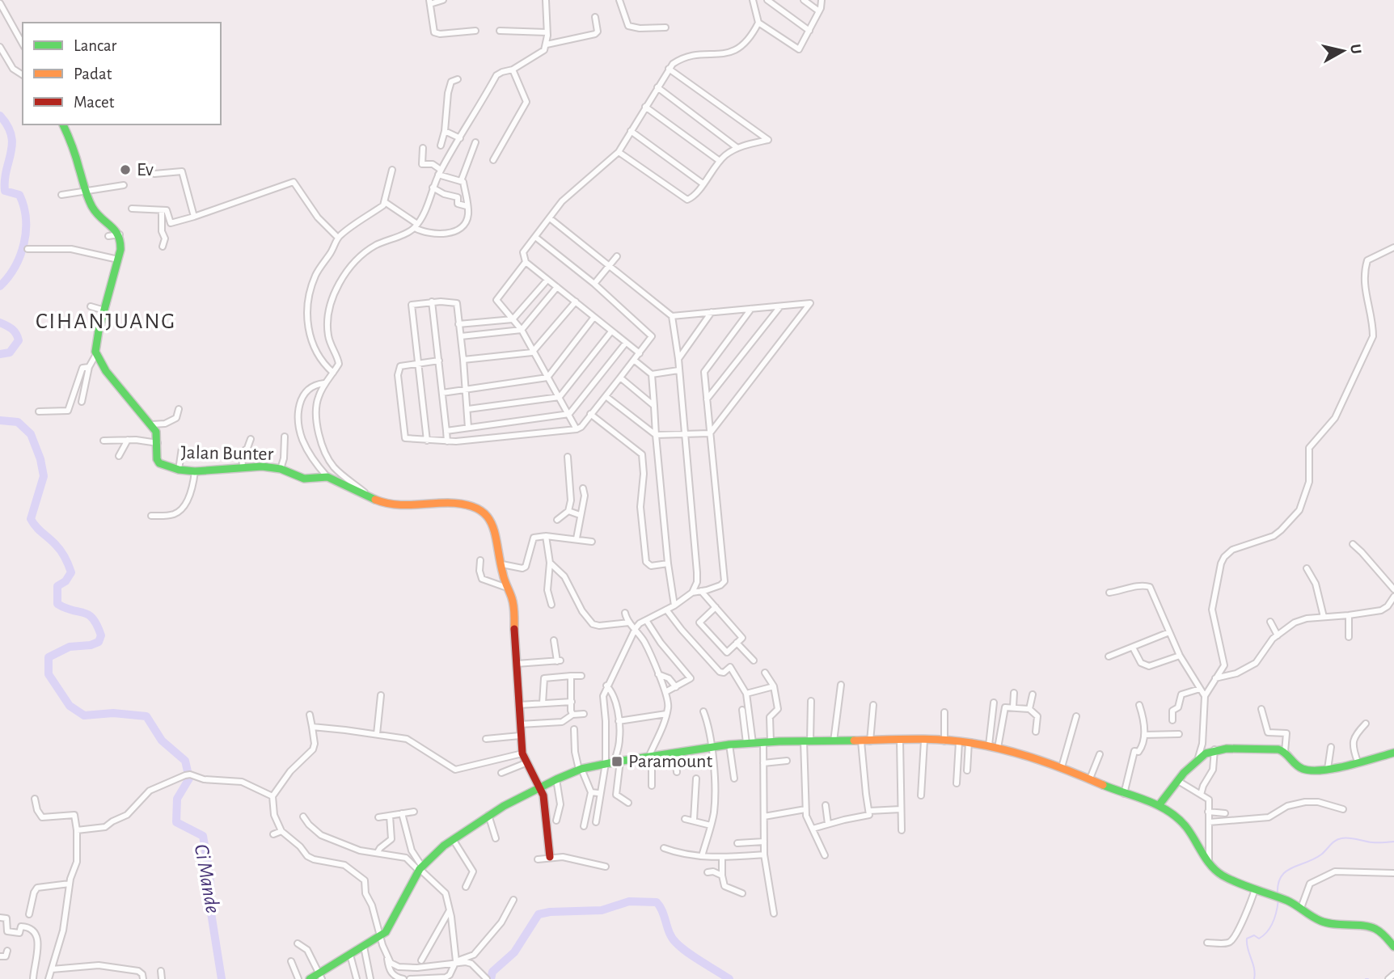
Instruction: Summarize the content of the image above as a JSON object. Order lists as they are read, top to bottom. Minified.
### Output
{"streets":{"street":["Jalan Bunter"]},"districts":["CIHANJUANG"],"water":["Ci Mande"],"places":{"other":["Ev"],"transit":["Paramount"]},"legend":["Lancar","Padat","Macet"],"north":"right"}
